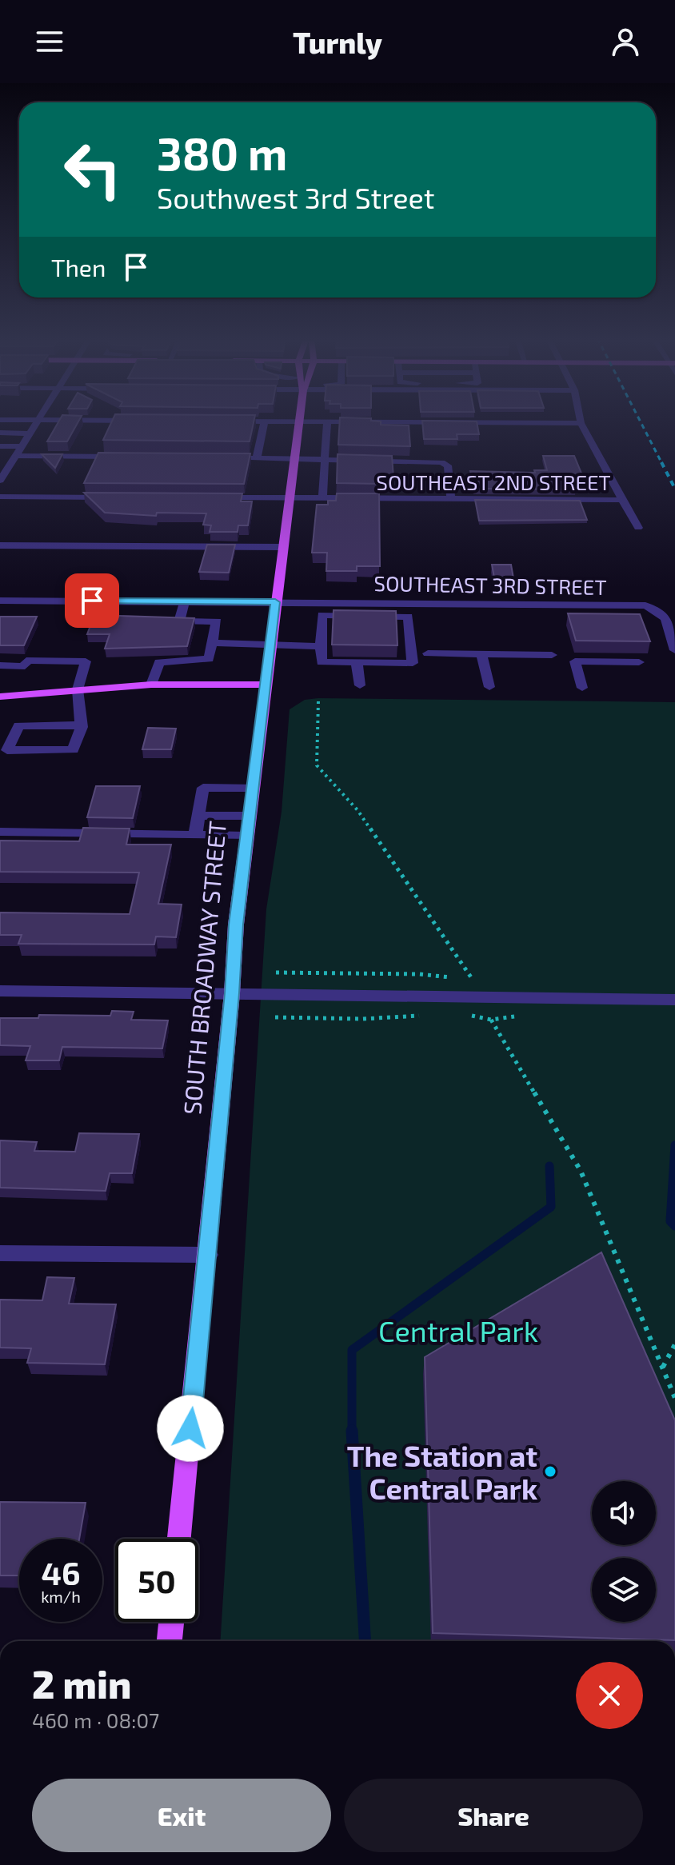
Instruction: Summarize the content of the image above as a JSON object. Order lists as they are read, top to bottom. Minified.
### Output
{"streets":{"main road":["SOUTH BROADWAY STREET"],"street":["SOUTHEAST 2ND STREET","SOUTHEAST 3RD STREET"]},"crossings":[["SOUTHEAST 2ND STREET","SOUTH BROADWAY STREET"],["SOUTHEAST 3RD STREET","SOUTH BROADWAY STREET"]],"parks":["Central Park"],"places":["The Station at Central Park"],"page":{"header":"Turnly","turn":["380 m","Southwest 3rd Street"],"then":"Then","speed":"46 km/h","limit":"50","heading":["2 min","460 m · 08:07"],"buttons":["Exit","Share"]}}
